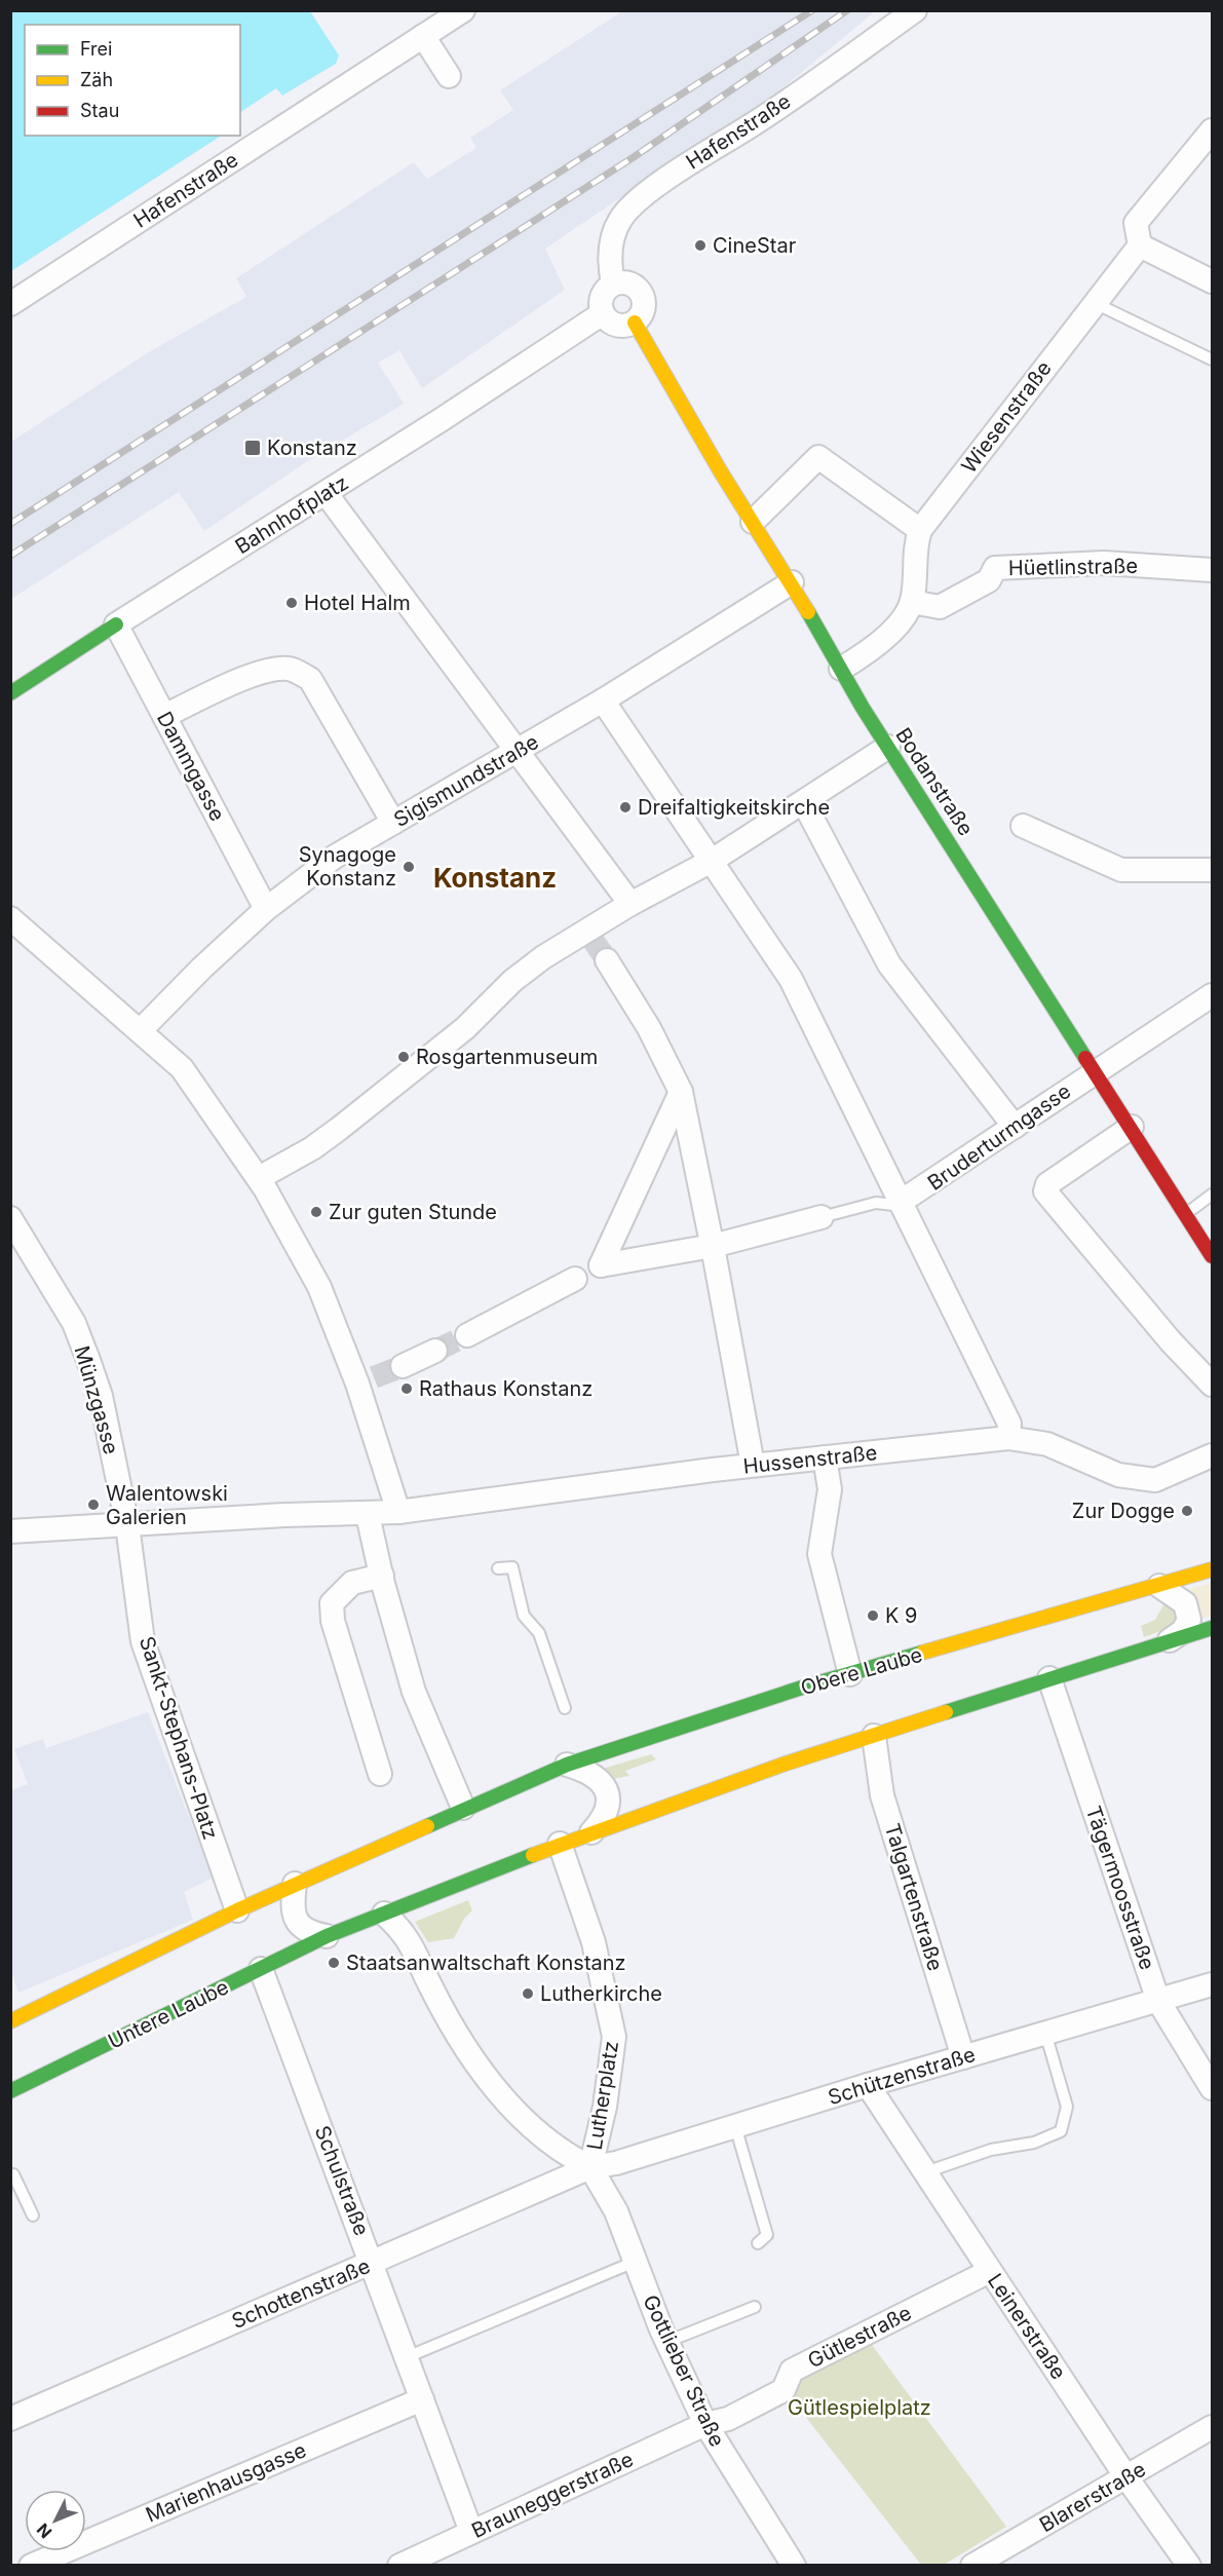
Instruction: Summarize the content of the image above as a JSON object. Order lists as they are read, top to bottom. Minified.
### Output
{"streets":{"main road":["Bahnhofplatz","Bodanstraße","Obere Laube","Untere Laube"],"street":["Hafenstraße","Wiesenstraße","Hüetlinstraße","Dammgasse","Sigismundstraße","Bruderturmgasse","Münzgasse","Hussenstraße","Sankt-Stephans-Platz","Tägermoosstraße","Talgartenstraße","Schützenstraße","Lutherplatz","Schulstraße","Schottenstraße","Leinerstraße","Gütlestraße","Gottlieber Straße","Marienhausgasse","Brauneggerstraße","Blarerstraße"]},"crossings":[["Hafenstraße","Bahnhofplatz"],["Hafenstraße","Bodanstraße"],["Bahnhofplatz","Dammgasse"],["Bahnhofplatz","Bodanstraße"],["Dammgasse","Sigismundstraße"],["Sigismundstraße","Bodanstraße"],["Bodanstraße","Bruderturmgasse"],["Münzgasse","Hussenstraße"],["Münzgasse","Sankt-Stephans-Platz"],["Hussenstraße","Sankt-Stephans-Platz"],["Tägermoosstraße","Schützenstraße"],["Talgartenstraße","Schützenstraße"],["Untere Laube","Lutherplatz"],["Untere Laube","Schulstraße"],["Schützenstraße","Lutherplatz"],["Schützenstraße","Schottenstraße"],["Schützenstraße","Leinerstraße"],["Schützenstraße","Gottlieber Straße"],["Lutherplatz","Schottenstraße"],["Lutherplatz","Gottlieber Straße"],["Schulstraße","Schottenstraße"],["Schulstraße","Marienhausgasse"],["Schulstraße","Brauneggerstraße"],["Schottenstraße","Gottlieber Straße"],["Leinerstraße","Gütlestraße"],["Leinerstraße","Blarerstraße"],["Gütlestraße","Gottlieber Straße"],["Gütlestraße","Brauneggerstraße"],["Gottlieber Straße","Brauneggerstraße"]],"districts":["Konstanz"],"parks":["Gütlespielplatz"],"places":{"other":["CineStar","Hotel Halm","Dreifaltigkeitskirche","Synagoge Konstanz","Rosgartenmuseum","Zur guten Stunde","Rathaus Konstanz","Walentowski Galerien","Zur Dogge","K 9","Staatsanwaltschaft Konstanz","Lutherkirche"],"transit":["Konstanz"]},"legend":["Frei","Zäh","Stau"],"north":"bottom left"}
